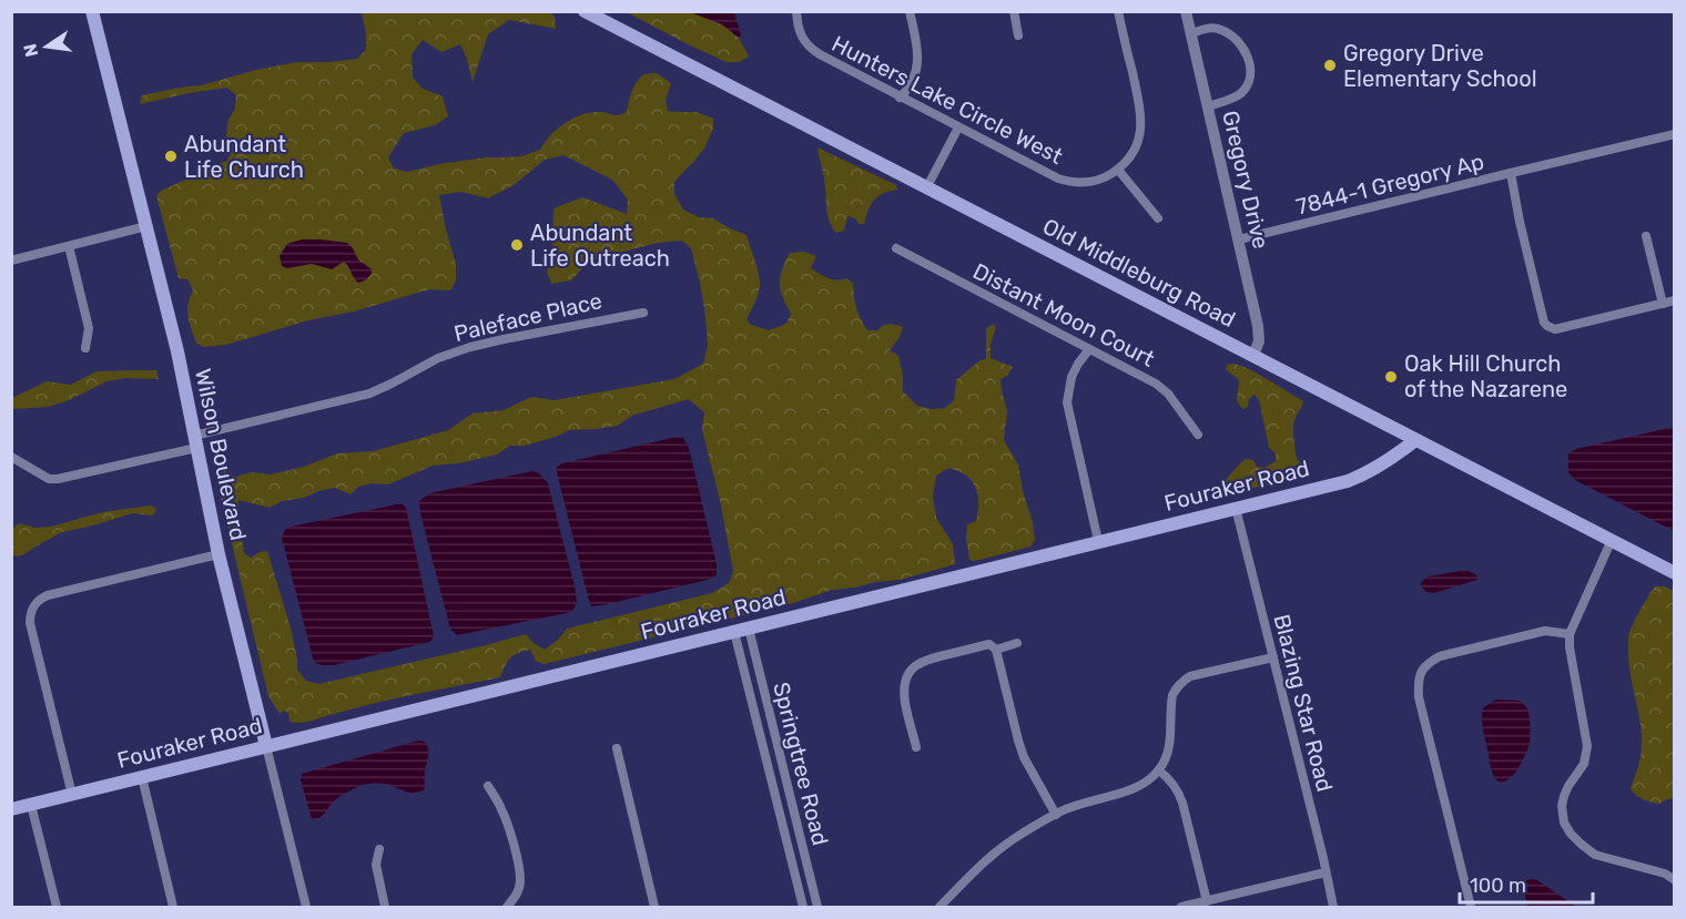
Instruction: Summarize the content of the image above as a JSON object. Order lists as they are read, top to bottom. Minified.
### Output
{"streets":{"main road":["Old Middleburg Road","Wilson Boulevard","Fouraker Road"],"street":["Hunters Lake Circle West","Gregory Drive","7844-1 Gregory Ap","Distant Moon Court","Paleface Place","Blazing Star Road","Springtree Road"]},"crossings":[["Gregory Drive","7844-1 Gregory Ap"],["Gregory Drive","Old Middleburg Road"],["Old Middleburg Road","Fouraker Road"],["Paleface Place","Wilson Boulevard"],["Wilson Boulevard","Fouraker Road"],["Fouraker Road","Blazing Star Road"],["Fouraker Road","Springtree Road"]],"places":["Gregory Drive Elementary School","Abundant Life Church","Abundant Life Outreach","Oak Hill Church of the Nazarene"],"scale_bar":"100 m","north":"left"}
